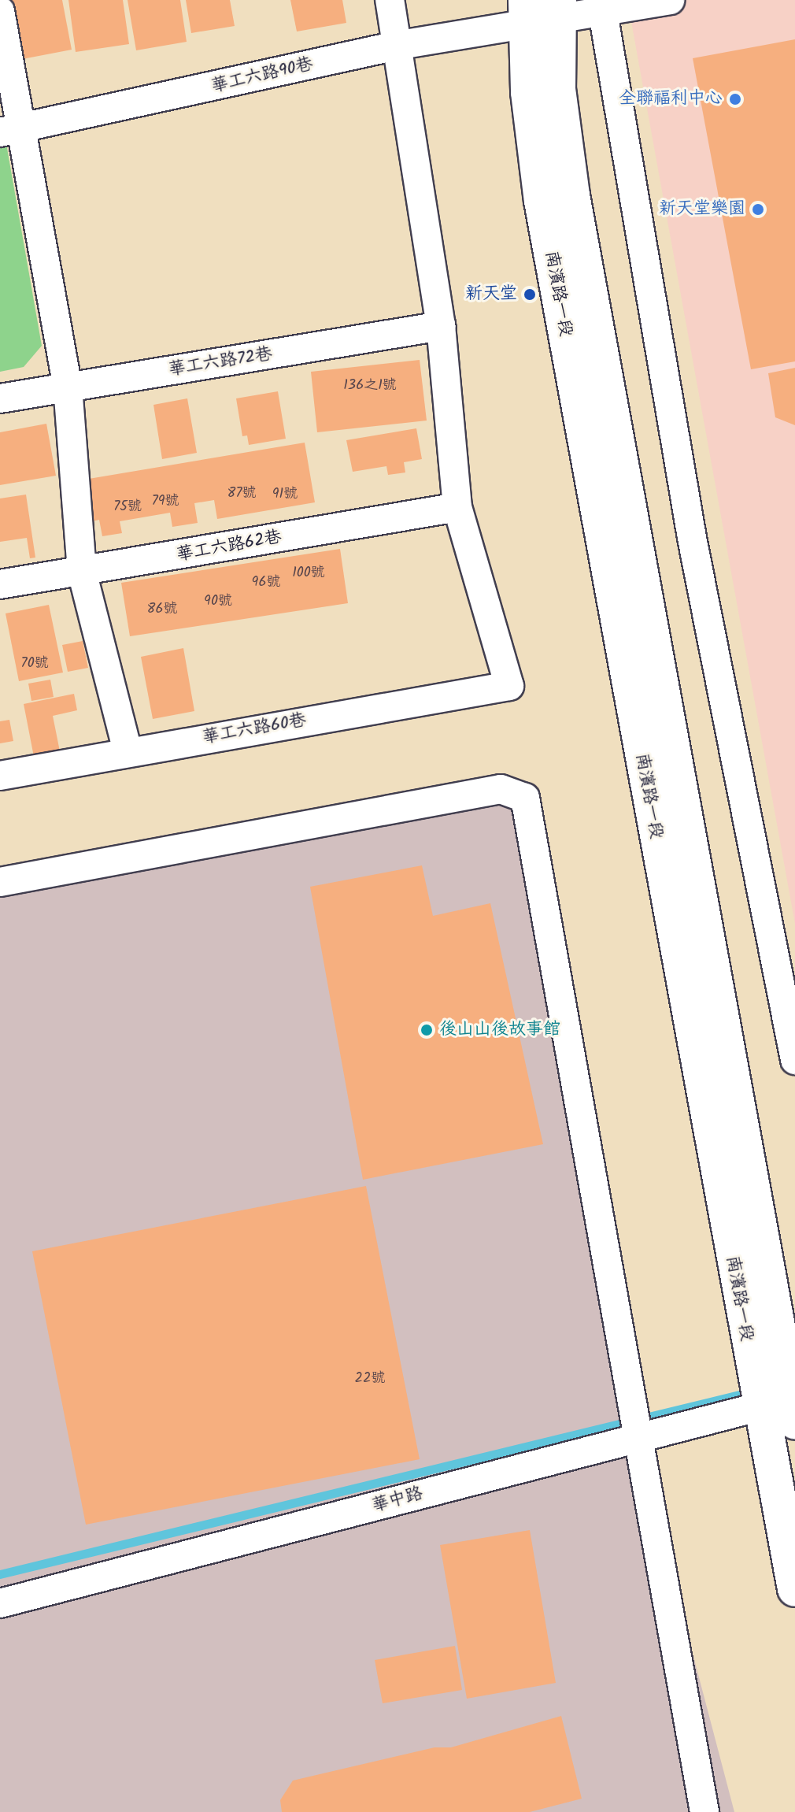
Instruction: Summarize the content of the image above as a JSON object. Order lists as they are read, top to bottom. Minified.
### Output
{"streets":{"main road":["南濱路一段"],"street":["華工六路90巷","華工六路72巷","華工六路62巷","華工六路60巷","華中路"]},"crossings":[["華工六路90巷","南濱路一段"],["南濱路一段","華中路"],["華工六路62巷","華工六路60巷"]],"places":["全聯福利中心","新天堂樂園","新天堂","後山山後故事館"],"house_numbers":["136之1號","87號","91號","79號","75號","100號","96號","90號","86號","70號","22號"]}
